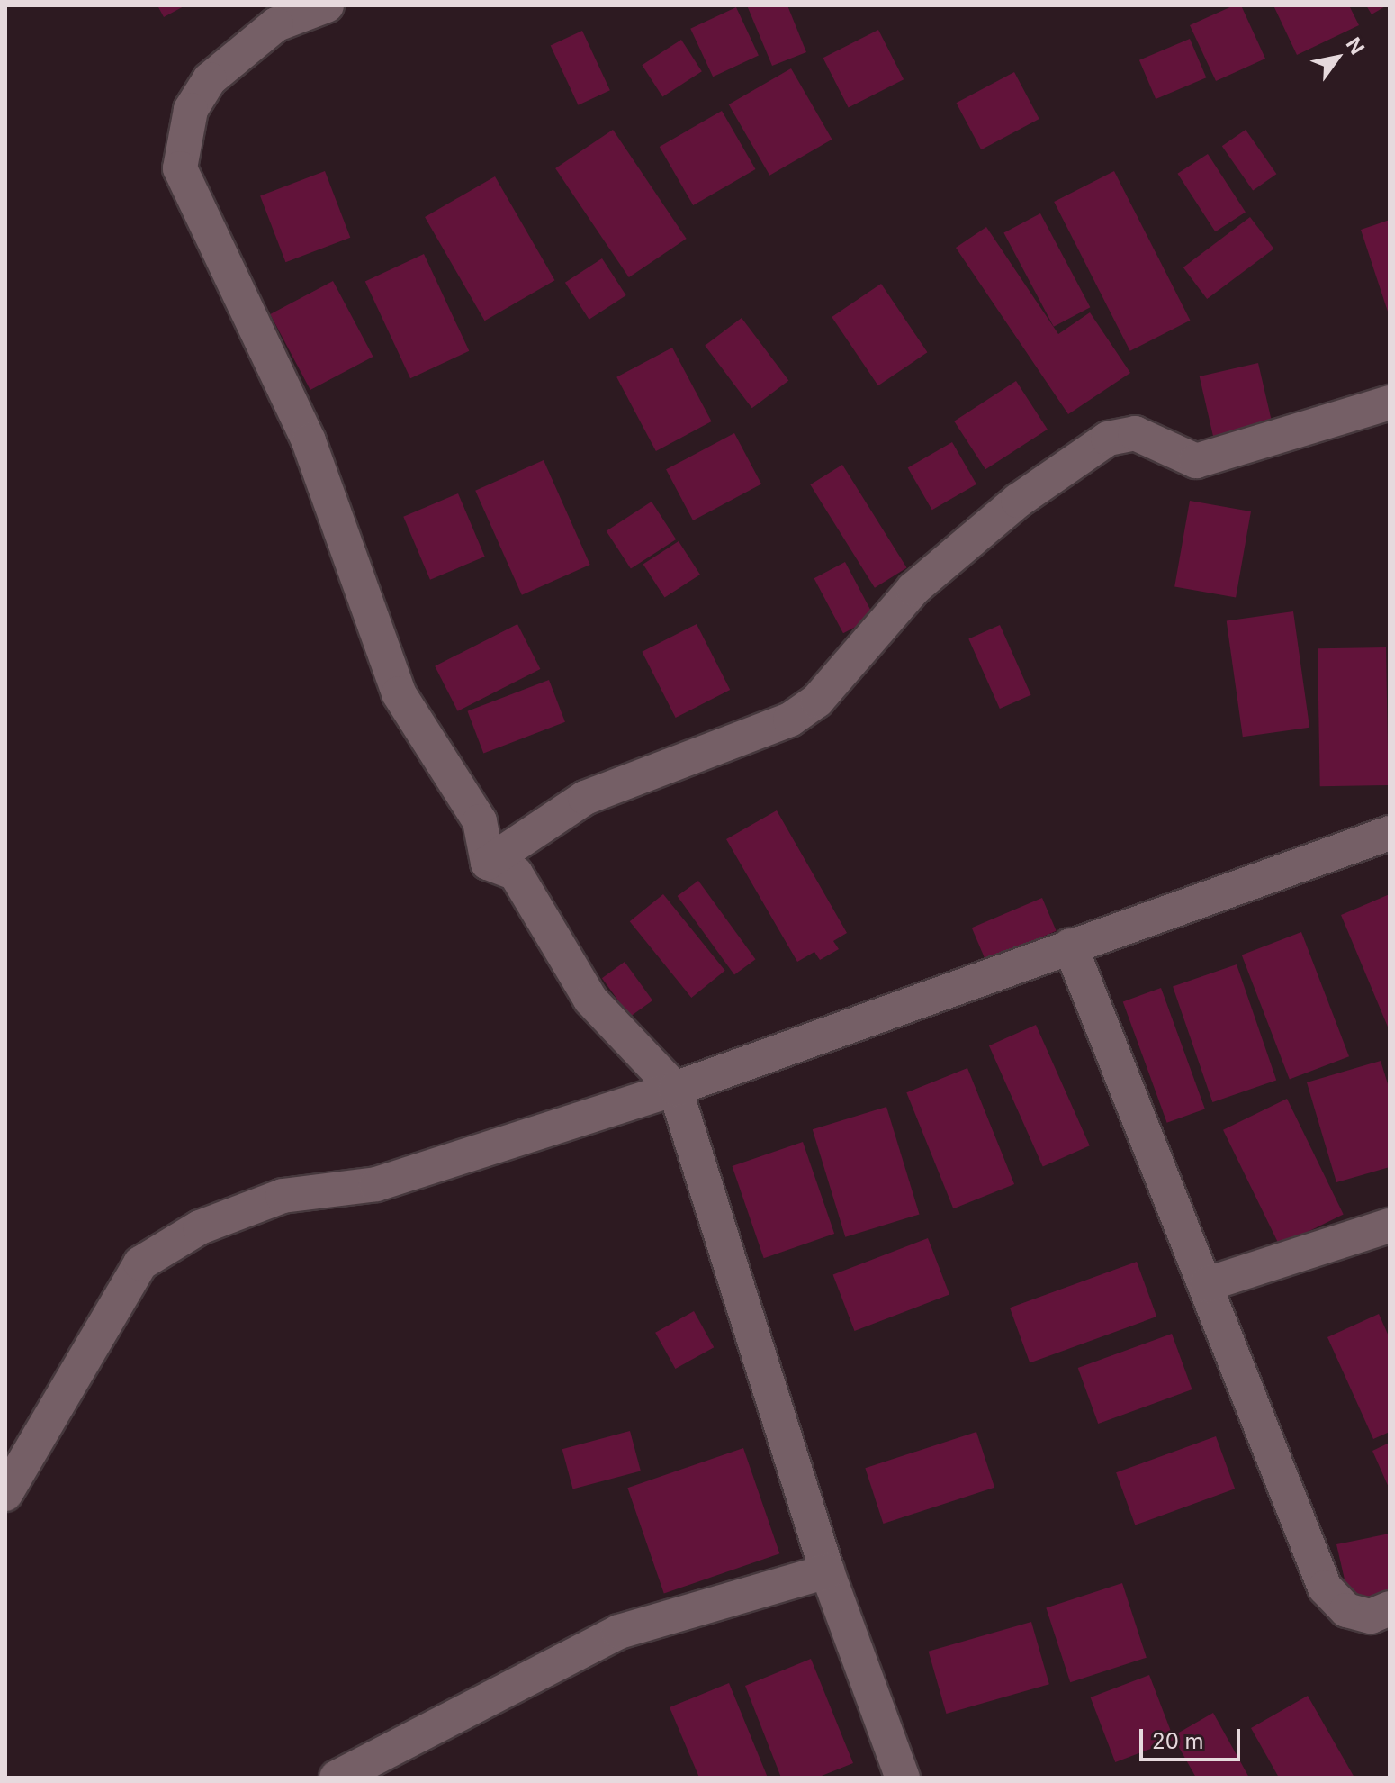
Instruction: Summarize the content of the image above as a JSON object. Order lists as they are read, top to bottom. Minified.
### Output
{"scale_bar":"20 m","north":"top right"}
